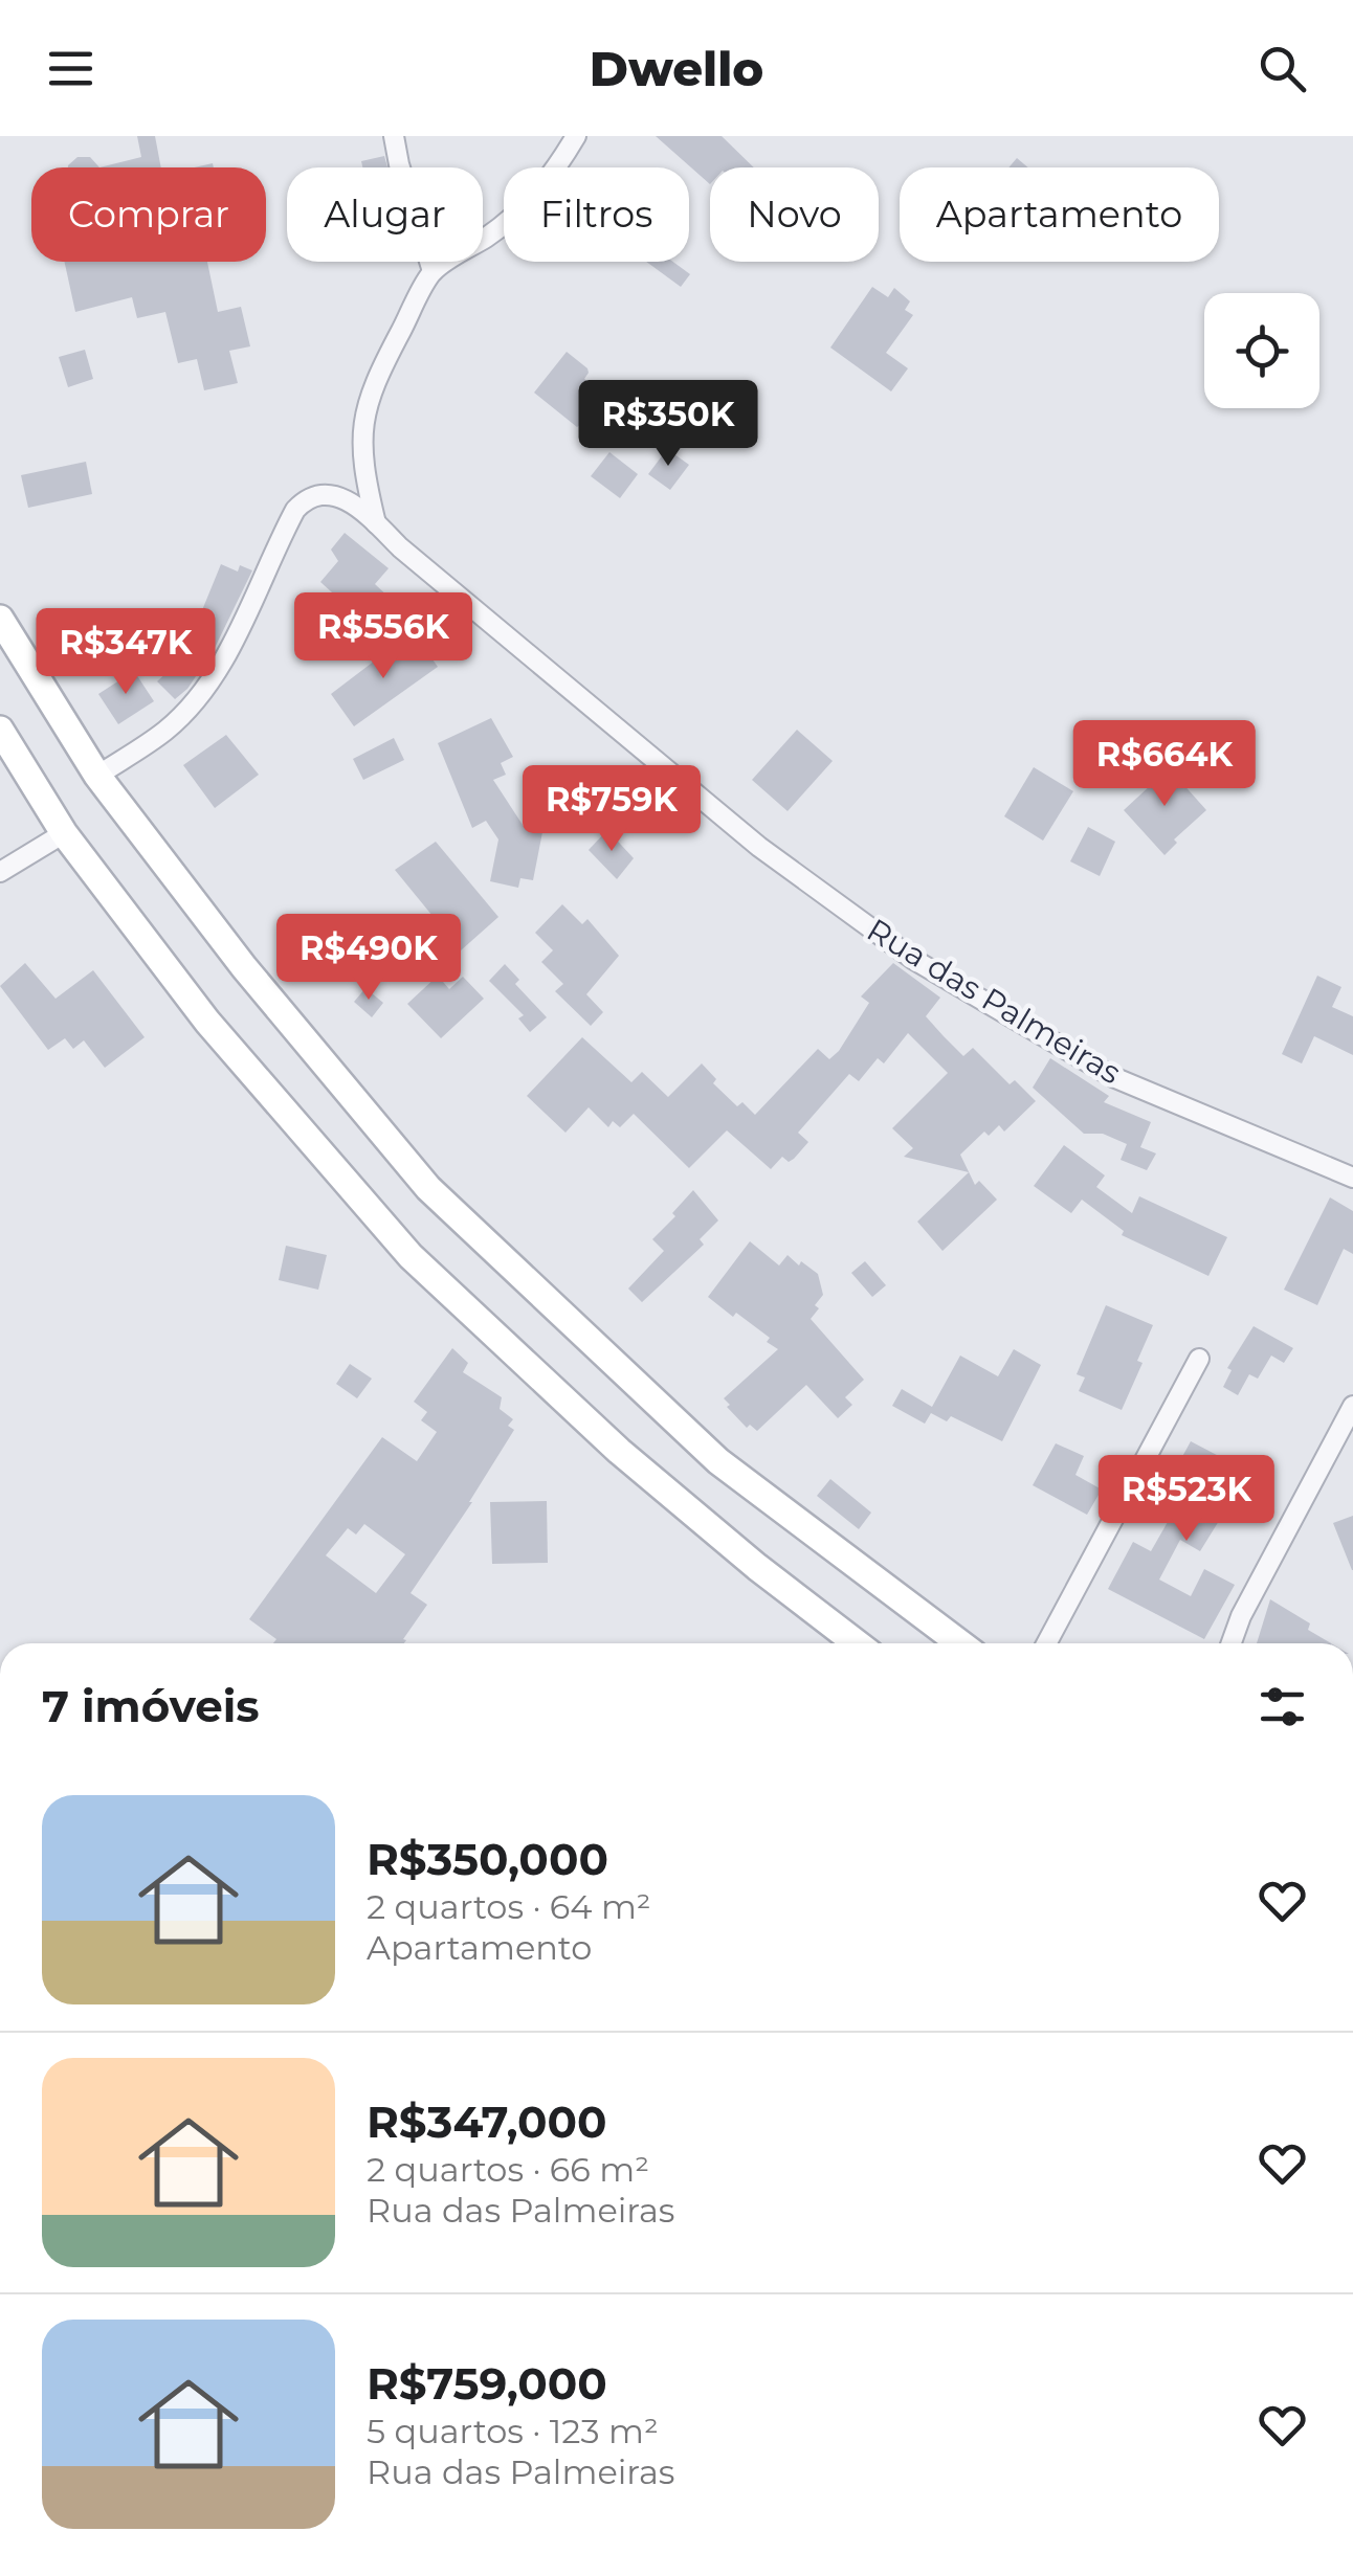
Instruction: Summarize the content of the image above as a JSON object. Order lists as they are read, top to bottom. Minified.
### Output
{"streets":{"street":["Rua das Palmeiras"]},"page":{"header":"Dwello","chip":["Comprar","Alugar","Filtros","Novo","Apartamento"],"price":["R$350K","R$556K","R$347K","R$664K","R$759K","R$490K","R$523K"],"heading":"7 imóveis","list":[{"name":"R$350,000","note":"2 quartos · 64 m² · Apartamento"},{"name":"R$347,000","note":"2 quartos · 66 m² · Rua das Palmeiras"},{"name":"R$759,000","note":"5 quartos · 123 m² · Rua das Palmeiras"}]}}
